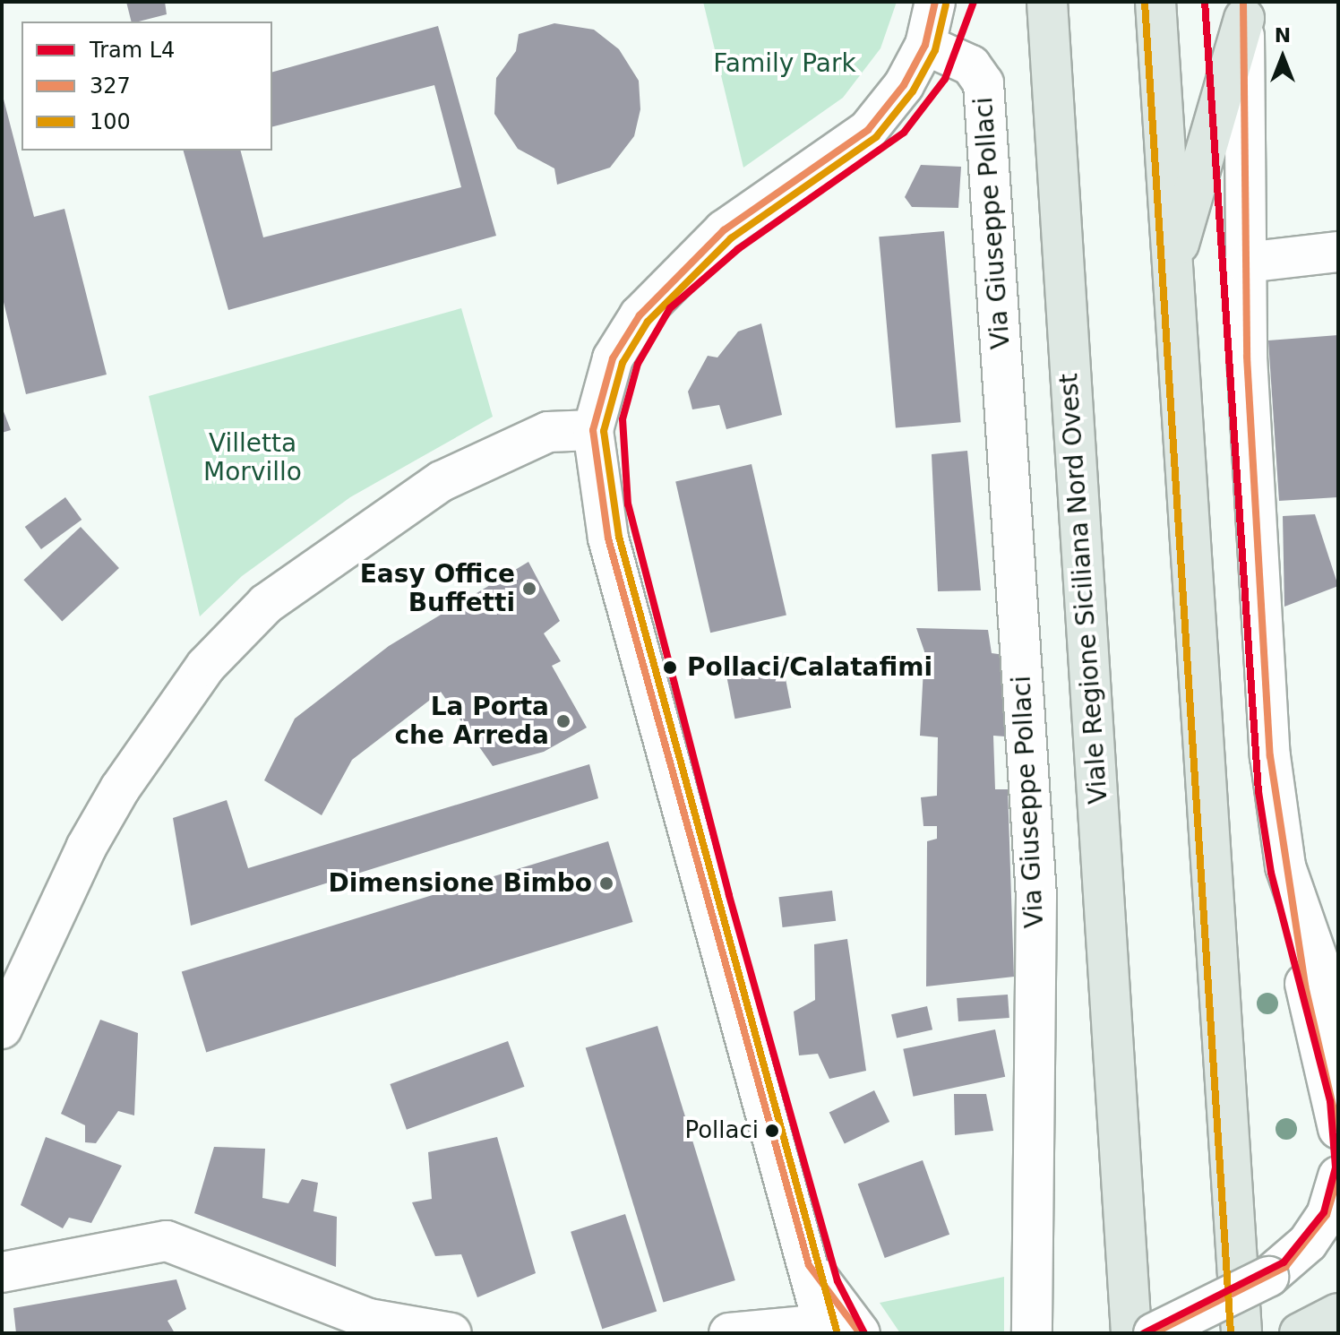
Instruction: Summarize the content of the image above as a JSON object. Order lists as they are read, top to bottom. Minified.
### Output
{"streets":{"main road":["Viale Regione Siciliana Nord Ovest"],"street":["Via Giuseppe Pollaci"]},"parks":["Family Park","Villetta Morvillo"],"places":["Easy Office Buffetti","Pollaci/Calatafimi","La Porta che Arreda","Dimensione Bimbo","Pollaci"],"lines":["tram line L4","transit line 327","transit line 100"],"legend":["Tram L4","327","100"],"north":"top"}
